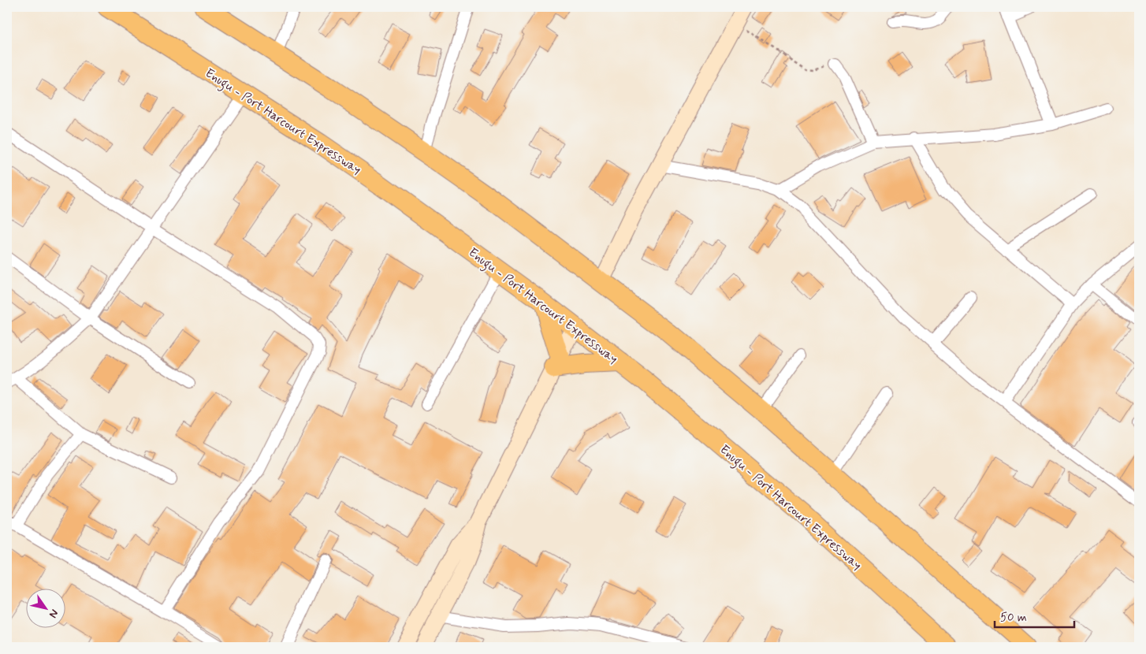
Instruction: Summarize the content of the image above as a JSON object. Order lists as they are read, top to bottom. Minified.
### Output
{"streets":{"highway":["Enugu - Port Harcourt Expressway"]},"scale_bar":"50 m","north":"bottom right"}
